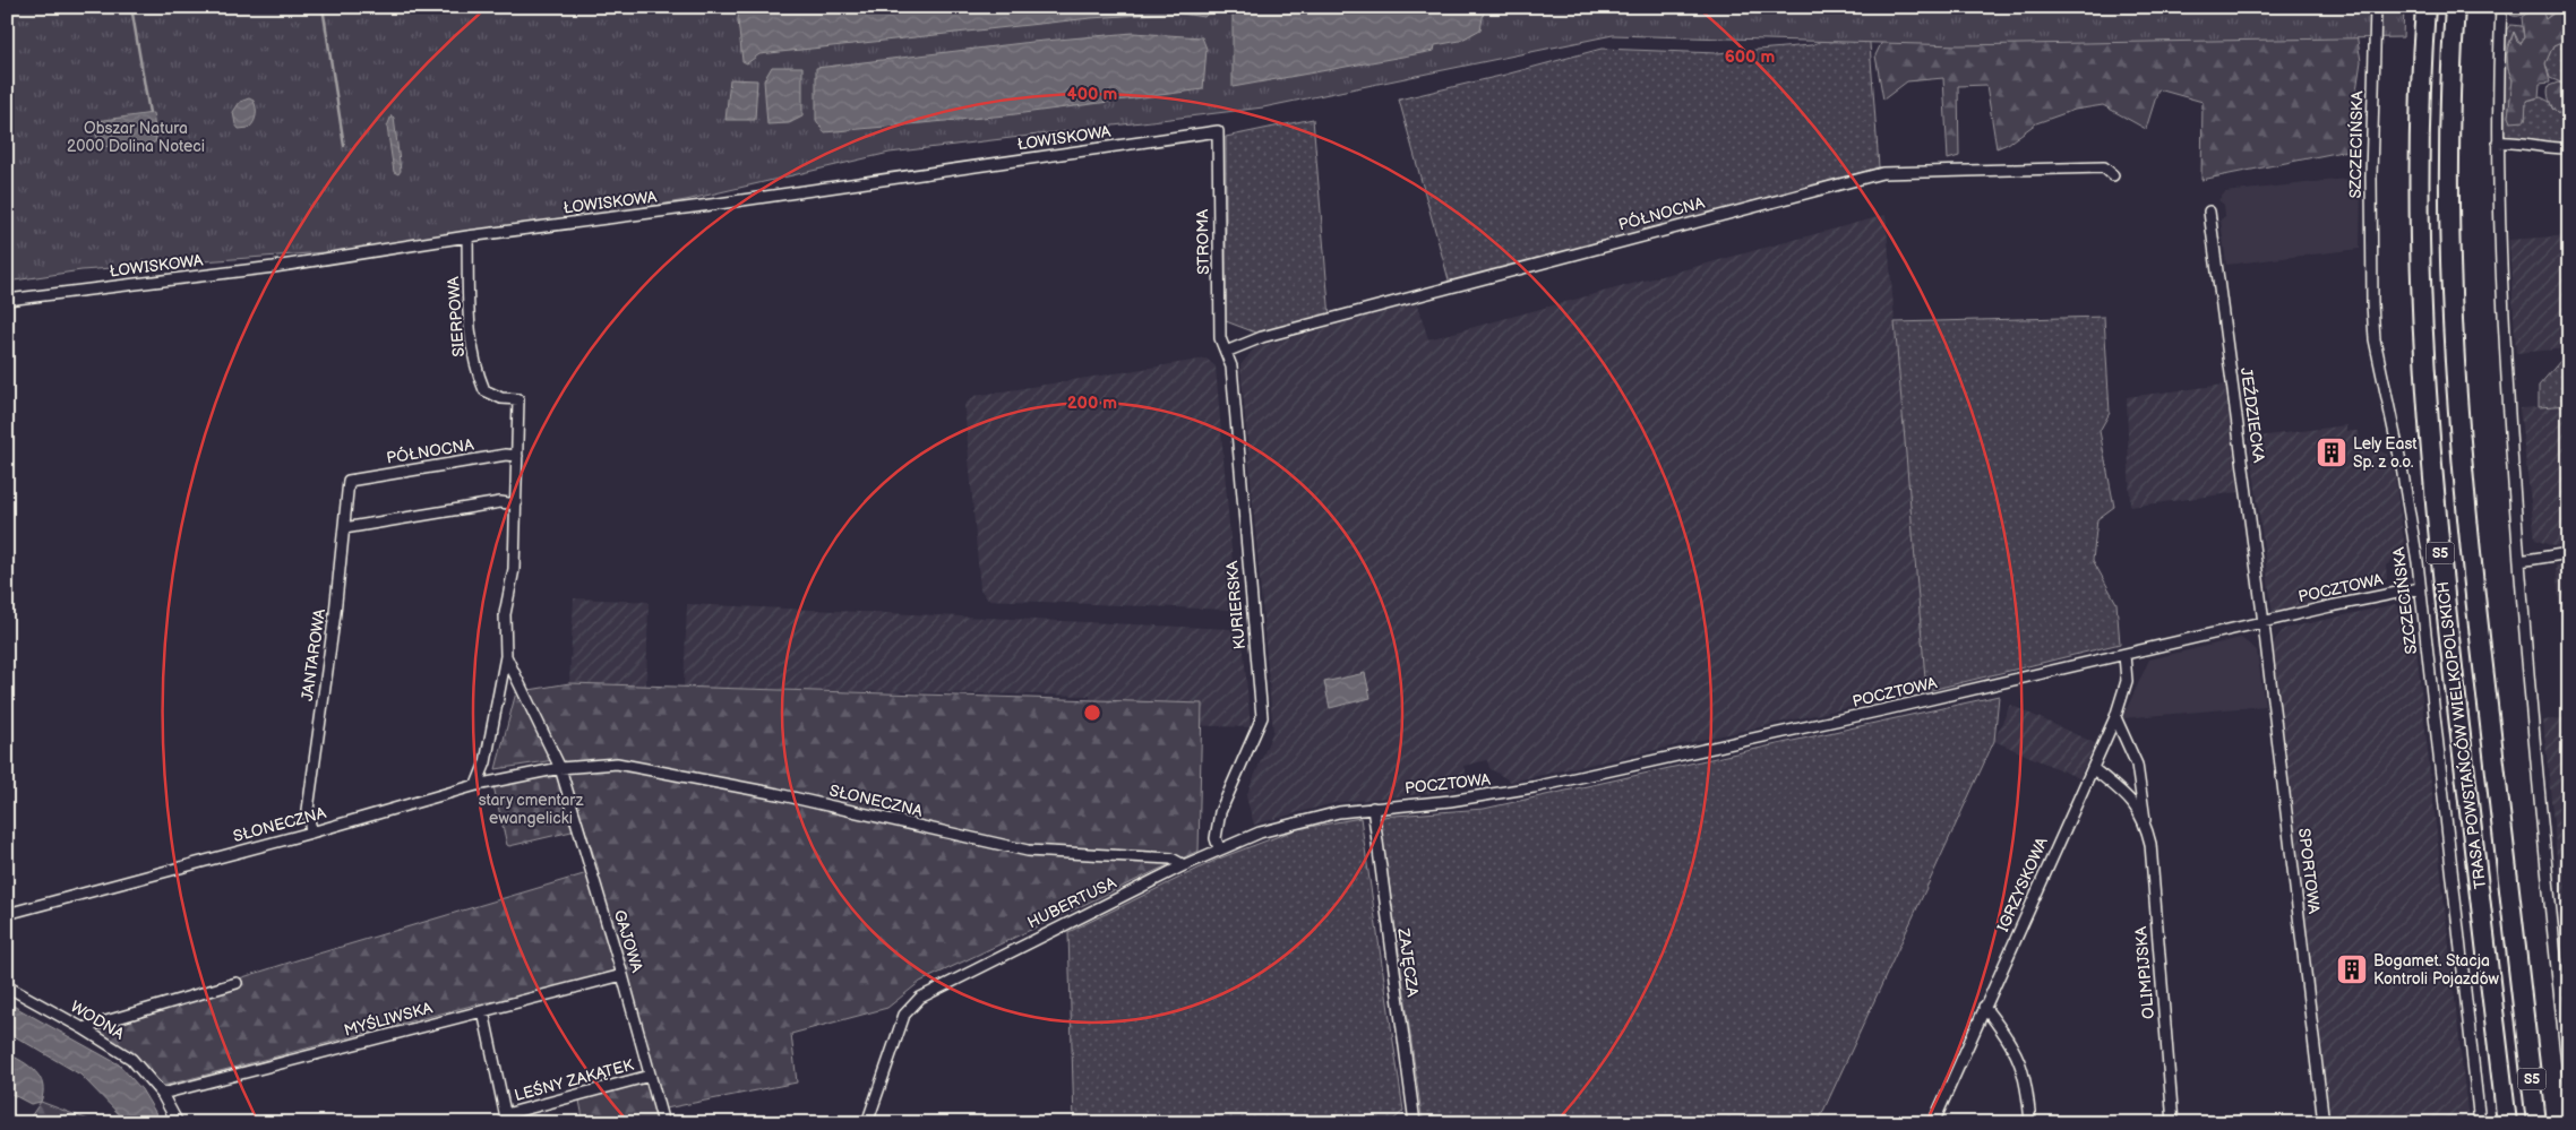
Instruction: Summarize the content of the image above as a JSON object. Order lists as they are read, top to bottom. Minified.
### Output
{"streets":{"highway":["S5","TRASA POWSTAŃCÓW WIELKOPOLSKICH"],"street":["ŁOWISKOWA","SZCZECIŃSKA","PÓŁNOCNA","STROMA","SIERPOWA","JEŹDZIECKA","POCZTOWA","KURIERSKA","JANTAROWA","SŁONECZNA","SPORTOWA","IGRZYSKOWA","HUBERTUSA","GAJOWA","ZAJĘCZA","OLIMPIJSKA","MYŚLIWSKA","WODNA","LEŚNY ZAKĄTEK"]},"crossings":[["ŁOWISKOWA","STROMA"],["ŁOWISKOWA","SIERPOWA"],["SZCZECIŃSKA","POCZTOWA"],["PÓŁNOCNA","STROMA"],["PÓŁNOCNA","SIERPOWA"],["PÓŁNOCNA","KURIERSKA"],["PÓŁNOCNA","JANTAROWA"],["STROMA","KURIERSKA"],["JEŹDZIECKA","POCZTOWA"],["JEŹDZIECKA","SPORTOWA"],["POCZTOWA","SPORTOWA"],["POCZTOWA","IGRZYSKOWA"],["POCZTOWA","HUBERTUSA"],["POCZTOWA","ZAJĘCZA"],["KURIERSKA","HUBERTUSA"],["JANTAROWA","SŁONECZNA"],["SŁONECZNA","HUBERTUSA"],["SŁONECZNA","GAJOWA"],["IGRZYSKOWA","OLIMPIJSKA"],["HUBERTUSA","ZAJĘCZA"],["GAJOWA","MYŚLIWSKA"],["GAJOWA","LEŚNY ZAKĄTEK"],["MYŚLIWSKA","WODNA"]],"parks":["Obszar Natura 2000 Dolina Noteci","stary cmentarz ewangelicki"],"places":{"building":["Lely East Sp. z o.o.","Bogamet. Stacja Kontroli Pojazdów"]},"rings":["600 m","400 m","200 m"]}
